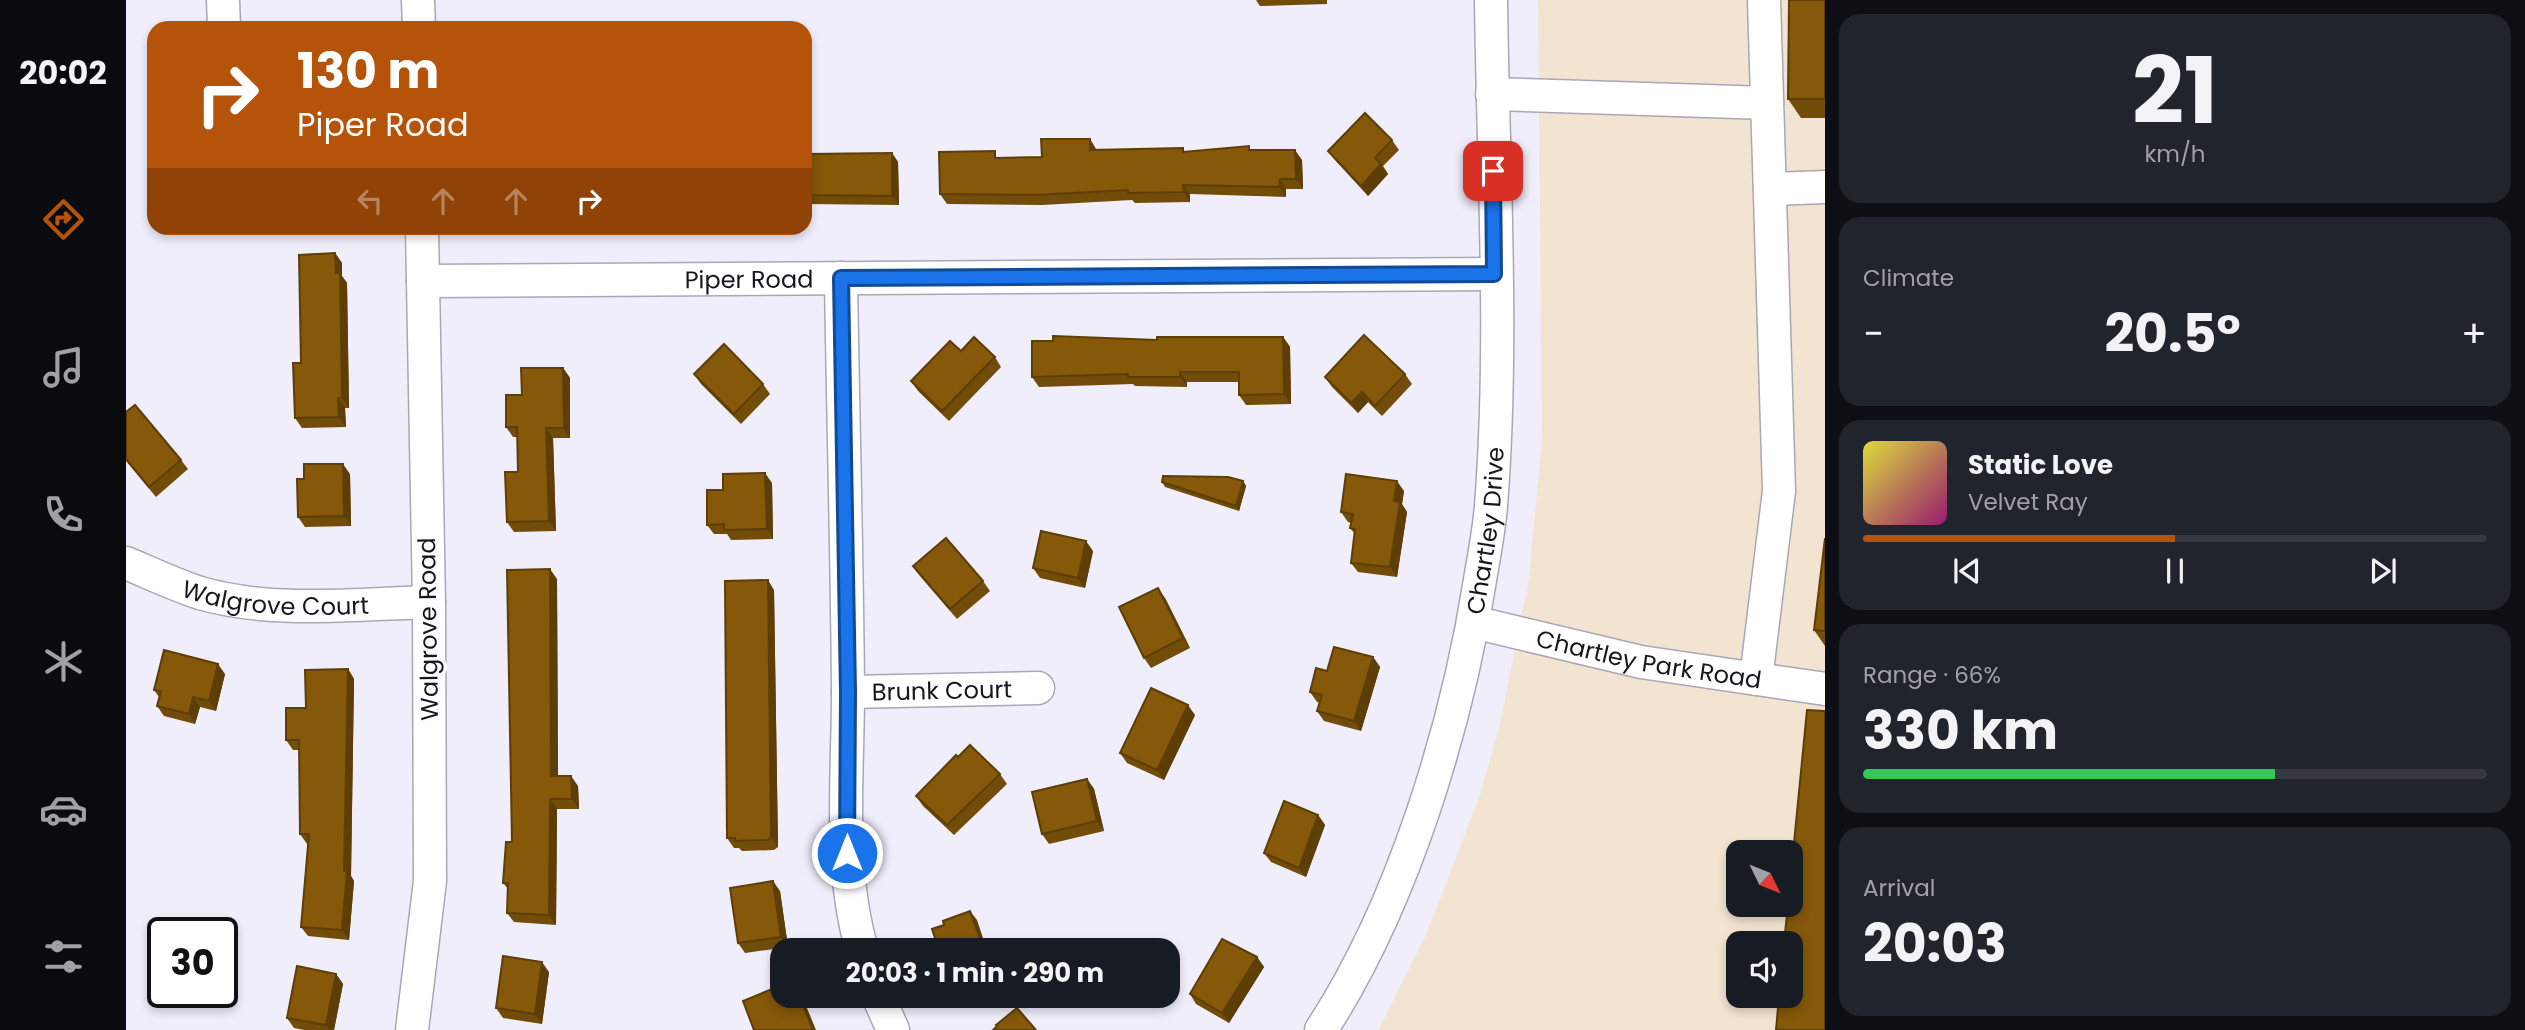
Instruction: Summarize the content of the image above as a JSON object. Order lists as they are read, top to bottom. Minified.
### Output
{"streets":{"street":["Piper Road","Chartley Drive","Walgrove Court","Walgrove Road","Chartley Park Road","Brunk Court"]},"crossings":[["Piper Road","Chartley Drive"],["Piper Road","Walgrove Road"],["Chartley Drive","Chartley Park Road"],["Walgrove Court","Walgrove Road"]],"north":"bottom right","page":{"tabs":"20:02","tile":[["21","km/h"],"Climate",["Range · 66%","330 km"],["Arrival","20:03"]],"turn":["130 m","Piper Road"],"heat":["−","20.5°","+"],"song":["Static Love","Velvet Ray"],"limit":"30","trip":"20:03 · 1 min · 290 m"}}
